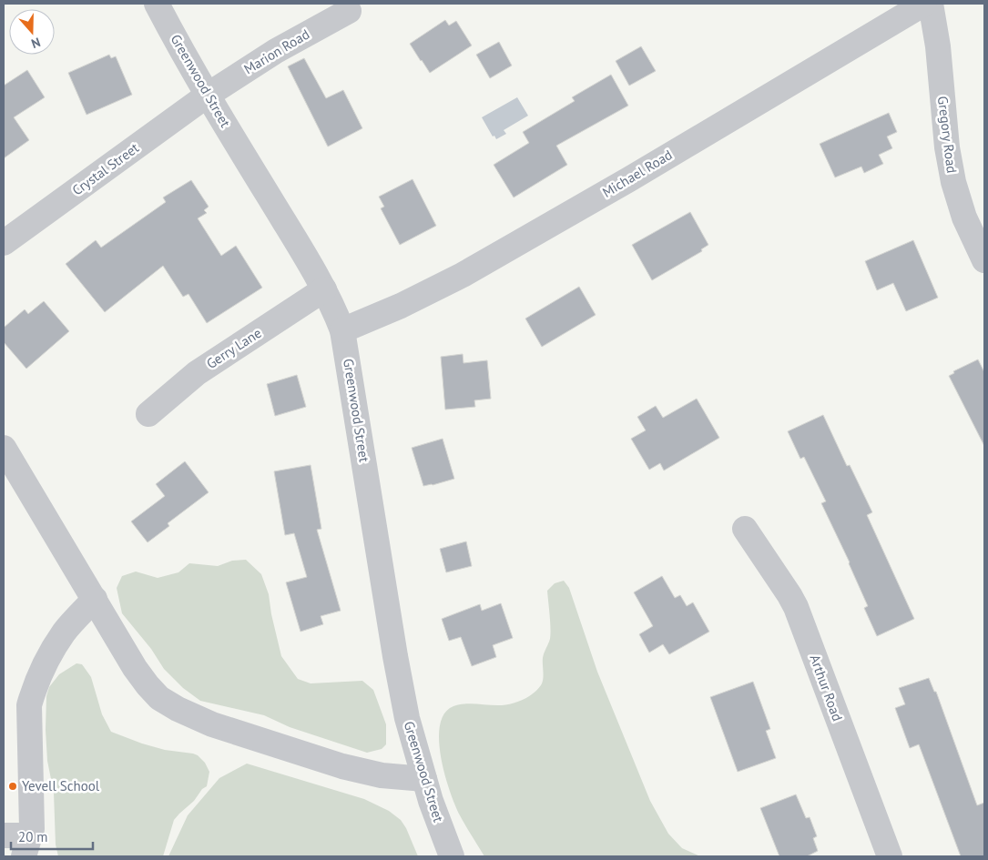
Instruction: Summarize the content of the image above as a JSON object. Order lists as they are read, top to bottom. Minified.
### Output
{"streets":{"street":["Marion Road","Greenwood Street","Gregory Road","Crystal Street","Michael Road","Gerry Lane","Arthur Road"]},"crossings":[["Marion Road","Greenwood Street"],["Marion Road","Crystal Street"],["Greenwood Street","Crystal Street"],["Greenwood Street","Michael Road"],["Greenwood Street","Gerry Lane"]],"places":["Yevell School"],"scale_bar":"20 m","north":"bottom"}
